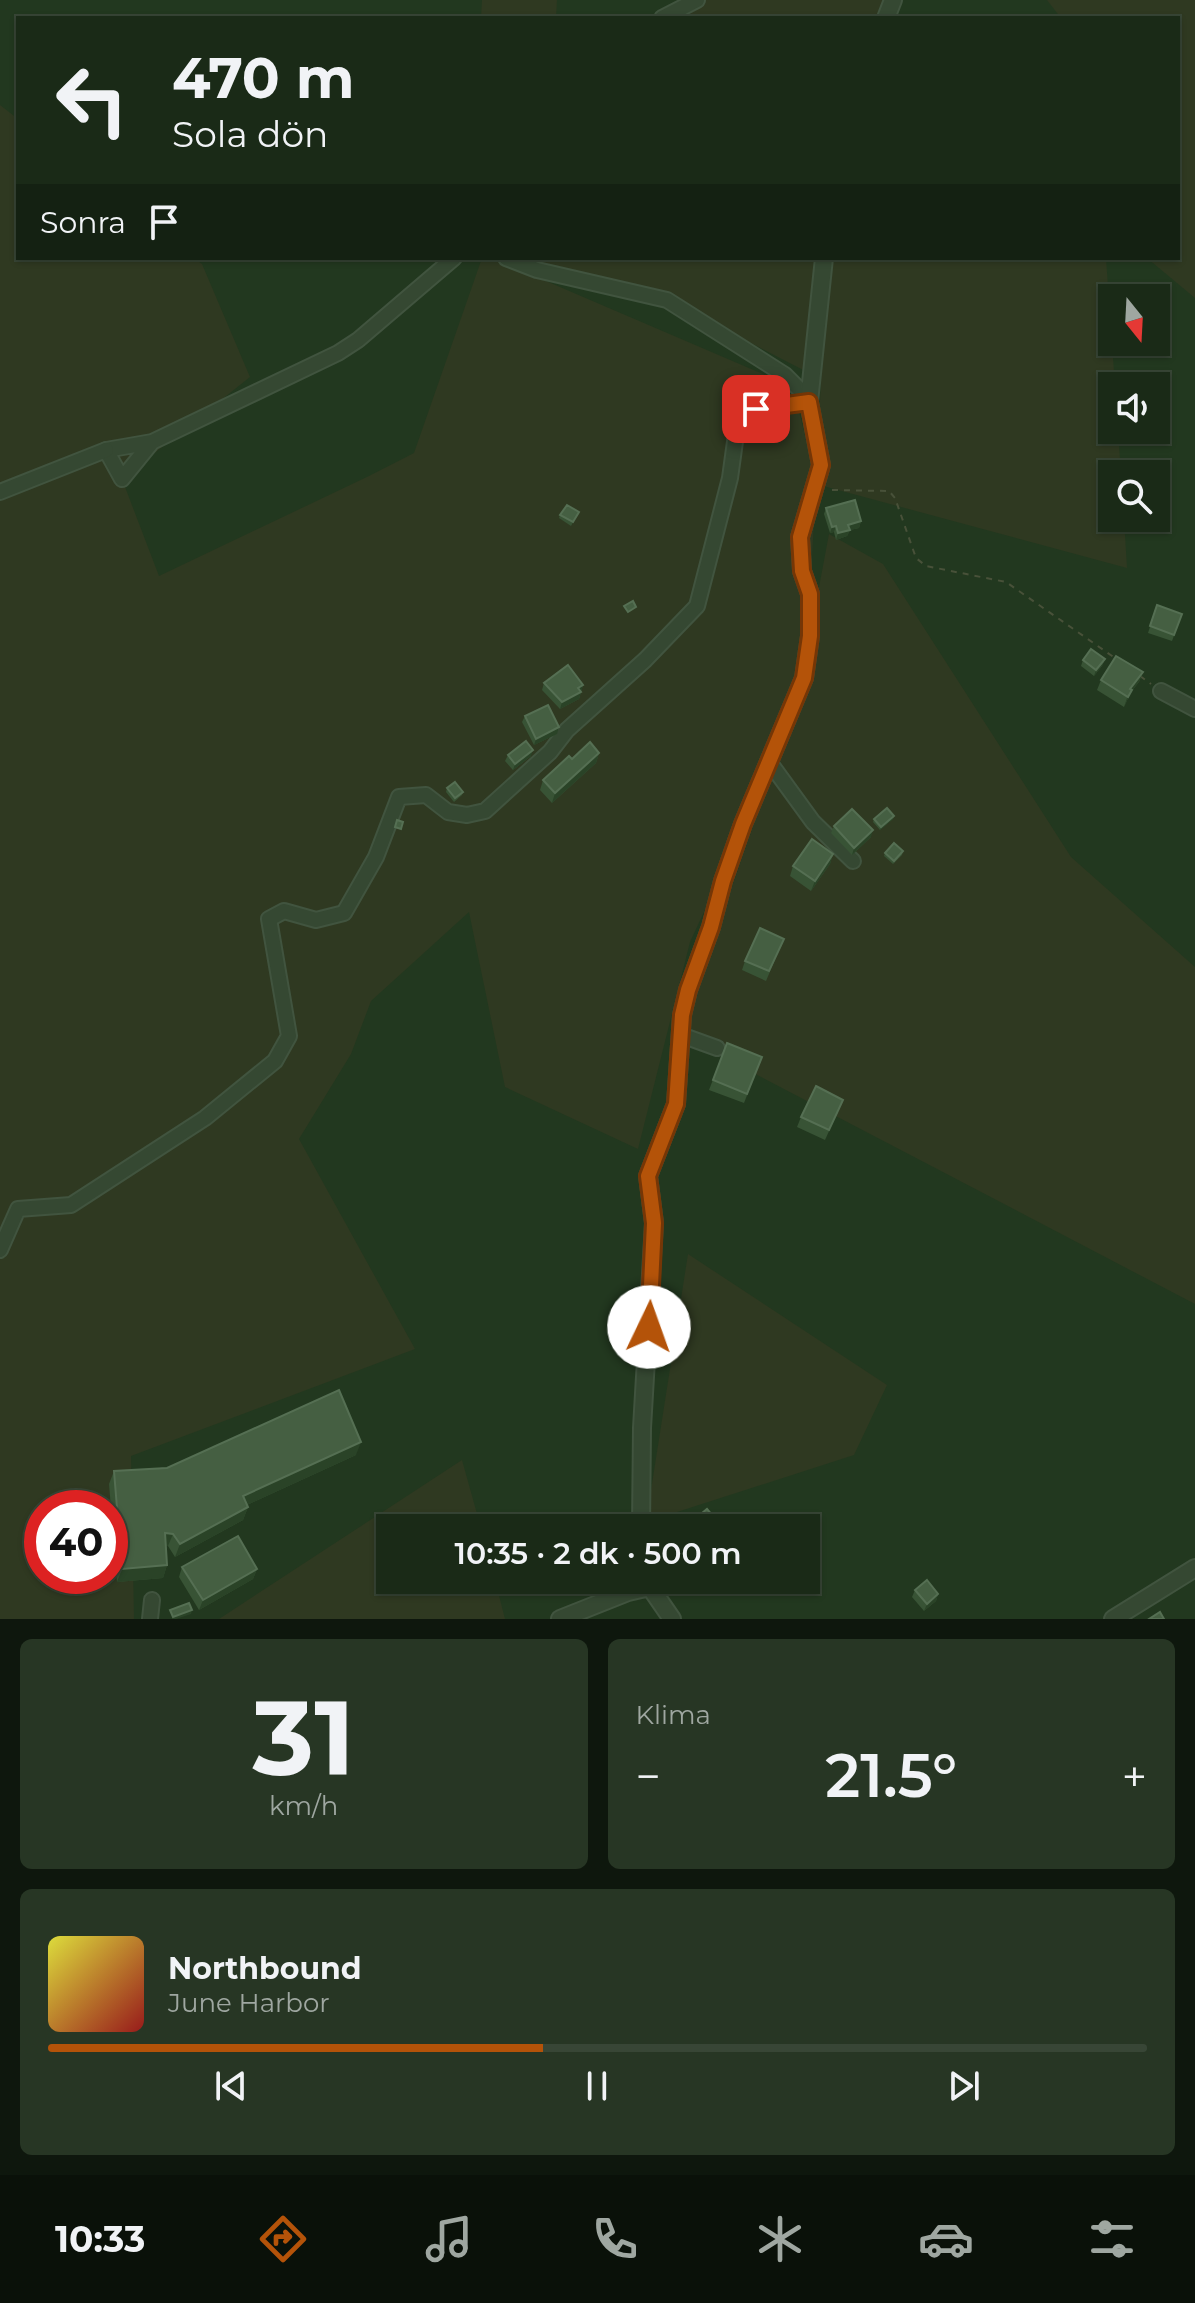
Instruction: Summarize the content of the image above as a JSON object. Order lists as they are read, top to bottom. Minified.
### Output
{"north":"bottom","page":{"turn":["470 m","Sola dön"],"then":"Sonra","limit":"40","trip":"10:35 · 2 dk · 500 m","tile":[["31","km/h"],"Klima"],"heat":["−","21.5°","+"],"song":["Northbound","June Harbor"],"tabs":"10:33"}}
